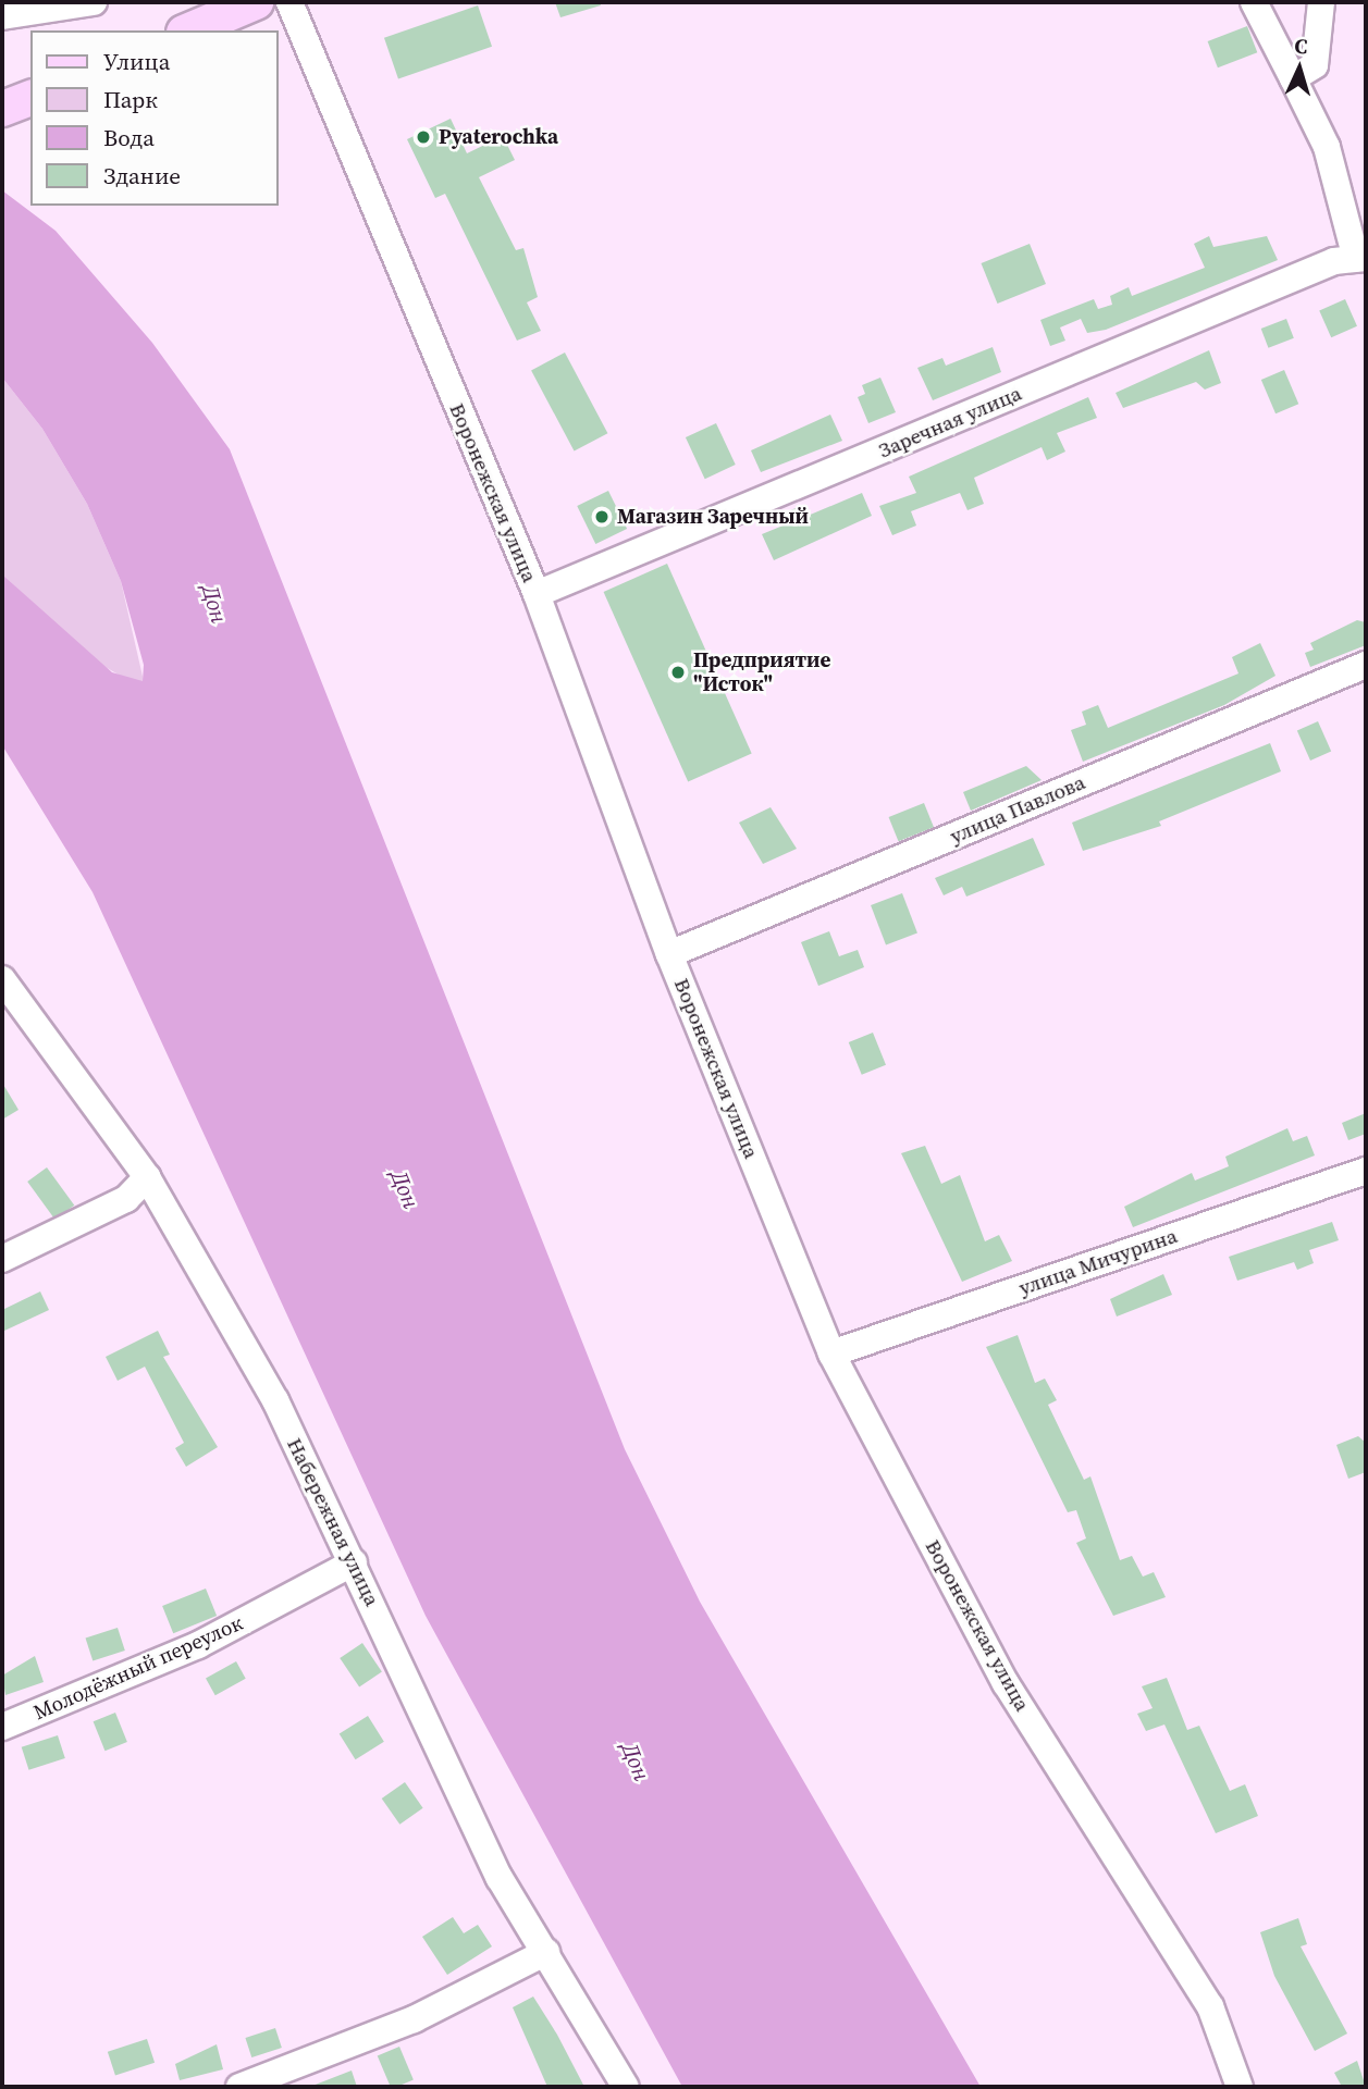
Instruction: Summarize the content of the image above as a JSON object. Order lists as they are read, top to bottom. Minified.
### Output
{"streets":{"street":["Заречная улица","Воронежская улица","улица Павлова","улица Мичурина","Набережная улица","Молодёжный переулок"]},"crossings":[["Заречная улица","Воронежская улица"],["Воронежская улица","улица Павлова"],["Воронежская улица","улица Мичурина"],["Набережная улица","Молодёжный переулок"]],"water":["Дон"],"places":["Pyaterochka","Магазин Заречный","Предприятие \"Исток\""],"legend":["Улица","Парк","Вода","Здание"],"north":"top"}
